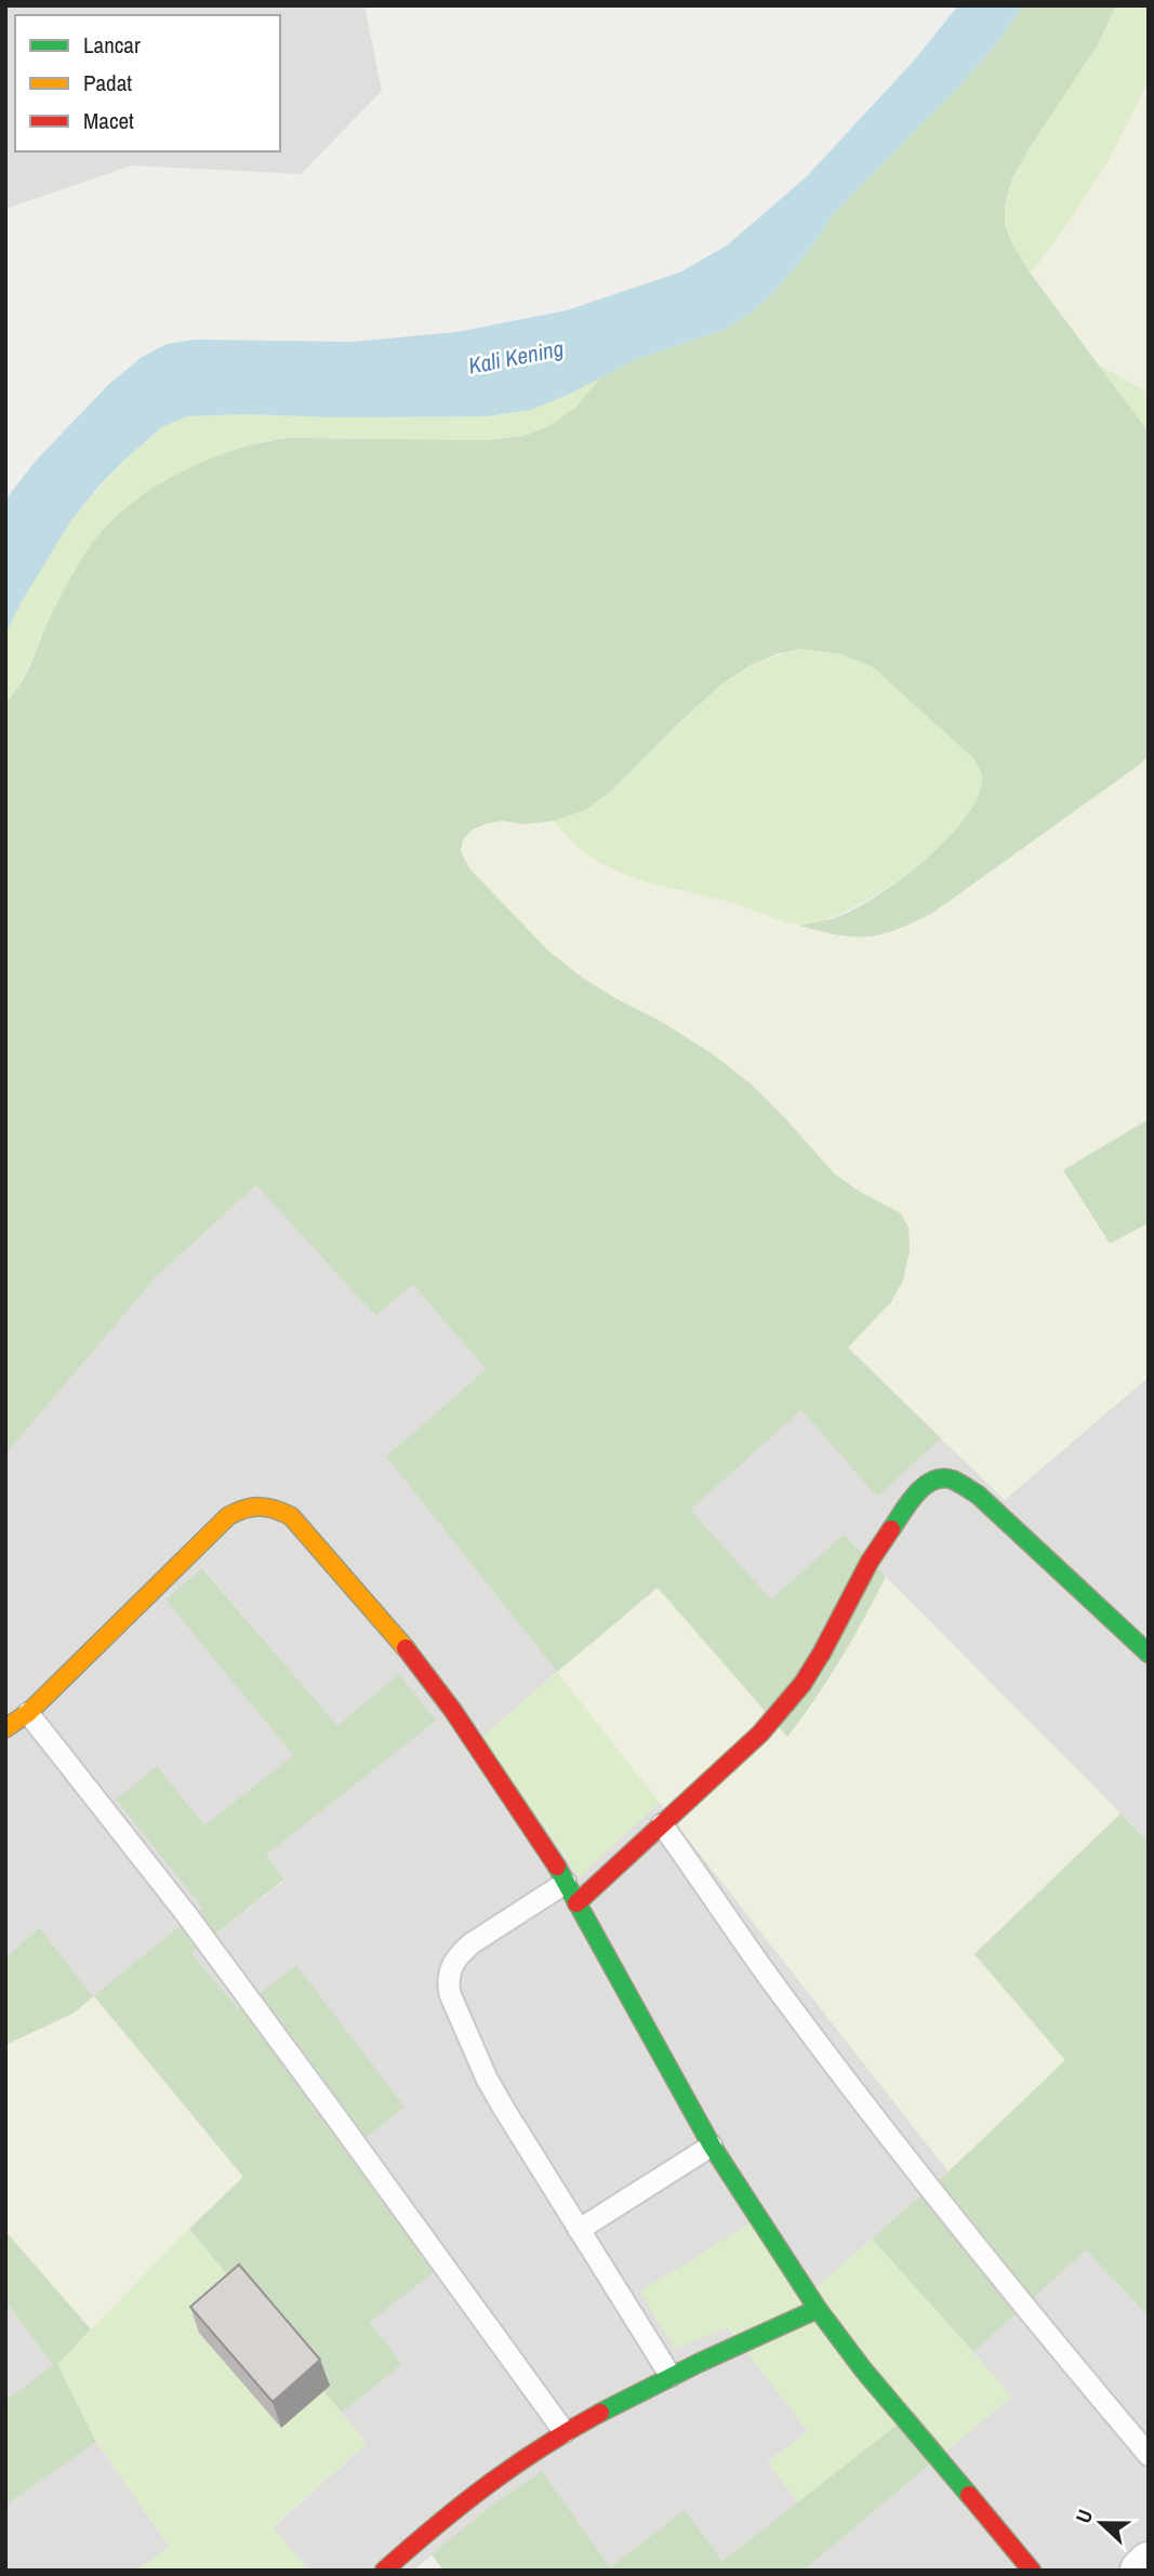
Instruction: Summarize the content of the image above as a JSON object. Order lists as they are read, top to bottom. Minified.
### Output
{"water":["Kali Kening"],"legend":["Lancar","Padat","Macet"],"north":"left"}
